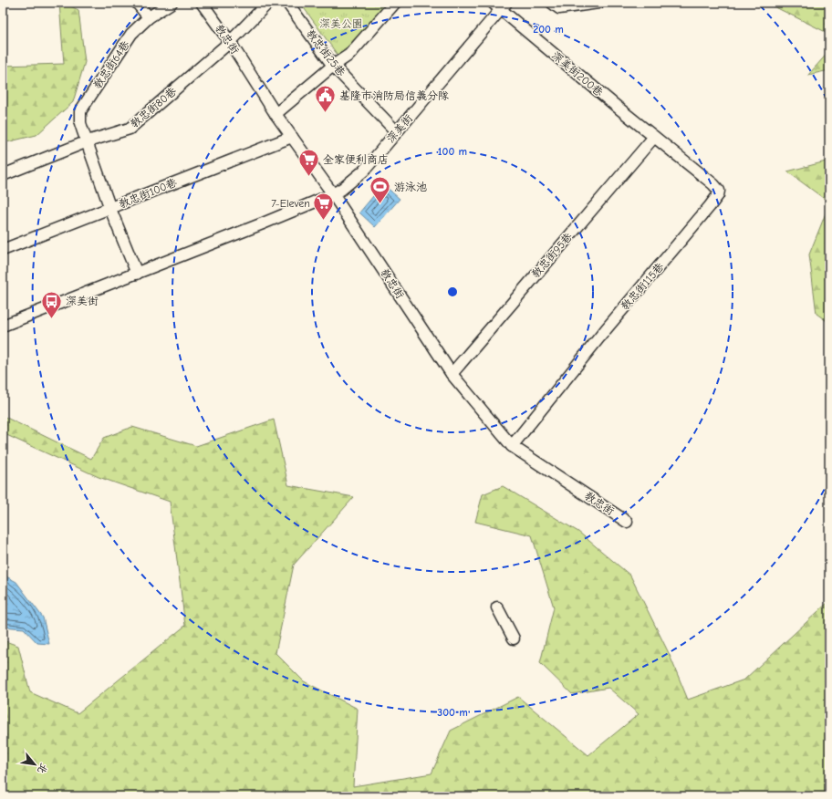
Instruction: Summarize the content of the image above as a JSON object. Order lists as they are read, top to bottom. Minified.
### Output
{"streets":{"street":["教忠街","教忠街25巷","教忠街64巷","深美街200巷","教忠街80巷","深美街","教忠街100巷","教忠街95巷","教忠街115巷"]},"crossings":[["教忠街","教忠街80巷"],["教忠街","深美街"],["教忠街","教忠街100巷"],["教忠街","教忠街95巷"],["教忠街","教忠街115巷"],["教忠街25巷","深美街"],["教忠街64巷","教忠街80巷"],["教忠街64巷","深美街"],["教忠街64巷","教忠街100巷"],["深美街200巷","深美街"],["深美街200巷","教忠街95巷"],["深美街200巷","教忠街115巷"],["教忠街95巷","教忠街115巷"]],"parks":["深美公園"],"places":{"public building":["基隆市消防局信義分隊"],"supermarket":["全家便利商店","7-Eleven"],"sports":["游泳池"],"bus stop":["深美街"]},"north":"bottom right","rings":["200 m","100 m","300 m"]}
